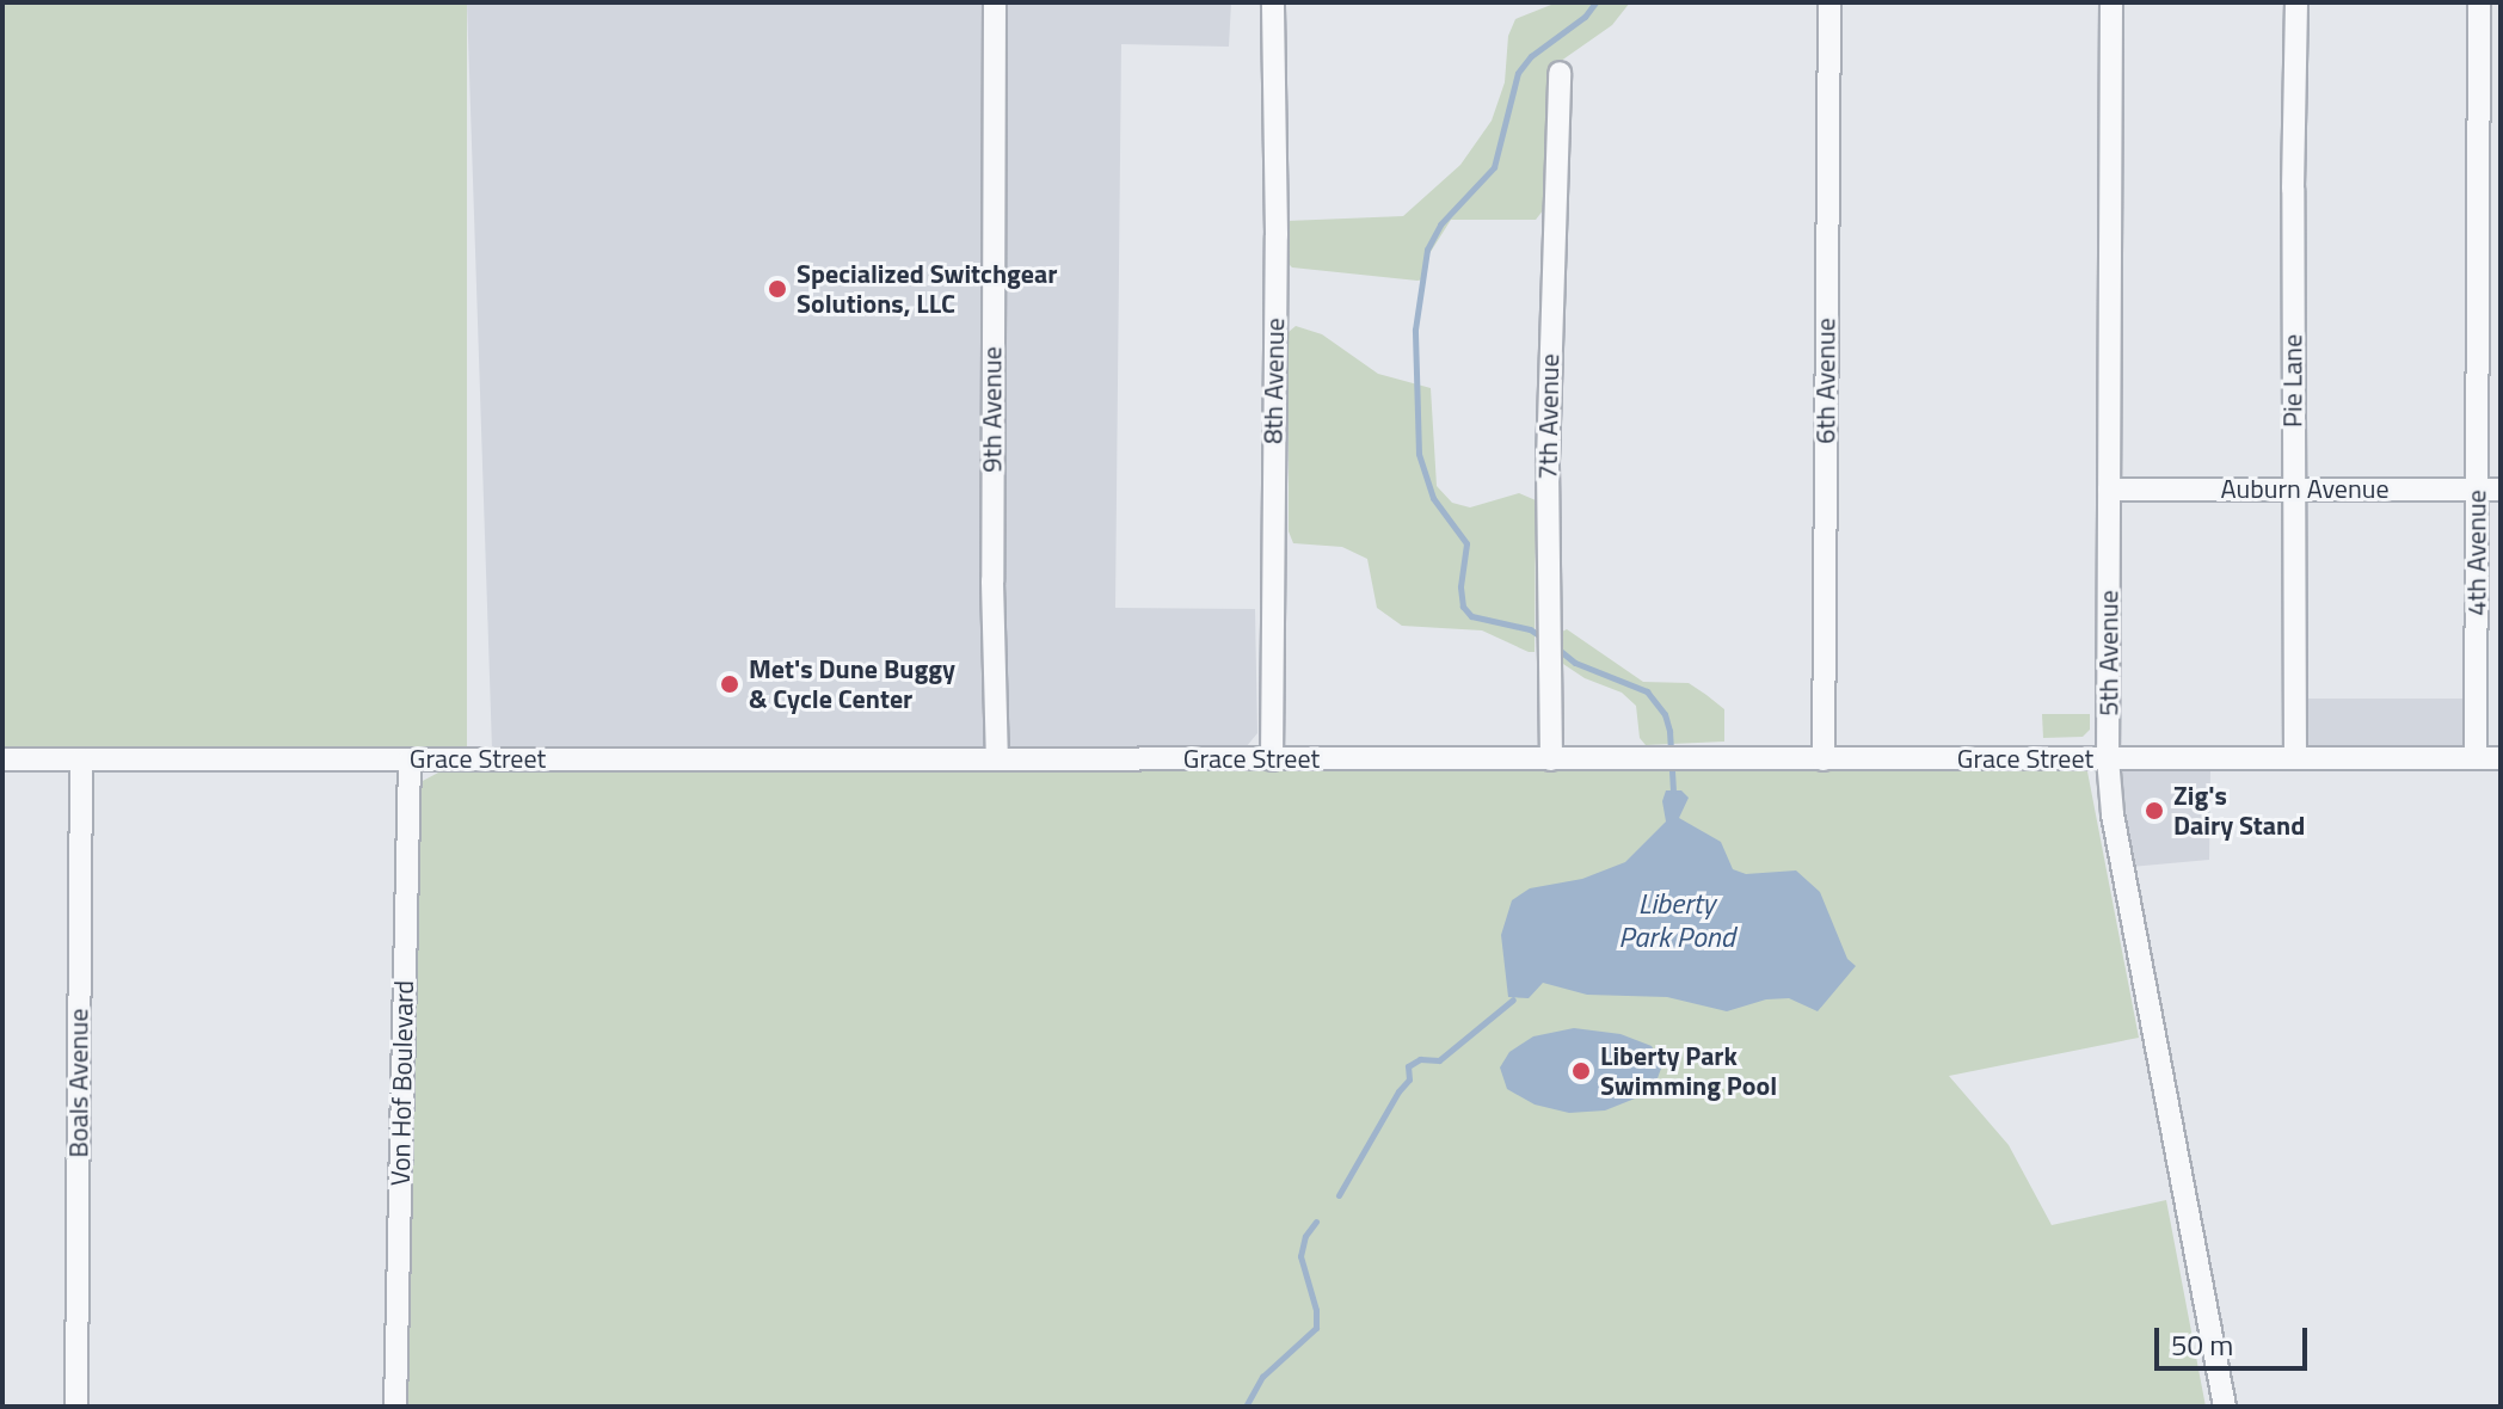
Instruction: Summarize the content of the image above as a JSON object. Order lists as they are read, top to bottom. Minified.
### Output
{"streets":{"street":["8th Avenue","6th Avenue","Pie Lane","9th Avenue","7th Avenue","Auburn Avenue","4th Avenue","5th Avenue","Grace Street","Boals Avenue","Von Hof Boulevard"]},"crossings":[["8th Avenue","Grace Street"],["6th Avenue","Grace Street"],["Pie Lane","Auburn Avenue"],["Pie Lane","Grace Street"],["9th Avenue","Grace Street"],["7th Avenue","Grace Street"],["Auburn Avenue","4th Avenue"],["Auburn Avenue","5th Avenue"],["4th Avenue","Grace Street"],["5th Avenue","Grace Street"],["Grace Street","Boals Avenue"],["Grace Street","Von Hof Boulevard"]],"water":["Liberty Park Pond"],"places":["Specialized Switchgear Solutions, LLC","Met's Dune Buggy & Cycle Center","Zig's Dairy Stand","Liberty Park Swimming Pool"],"scale_bar":"50 m"}
